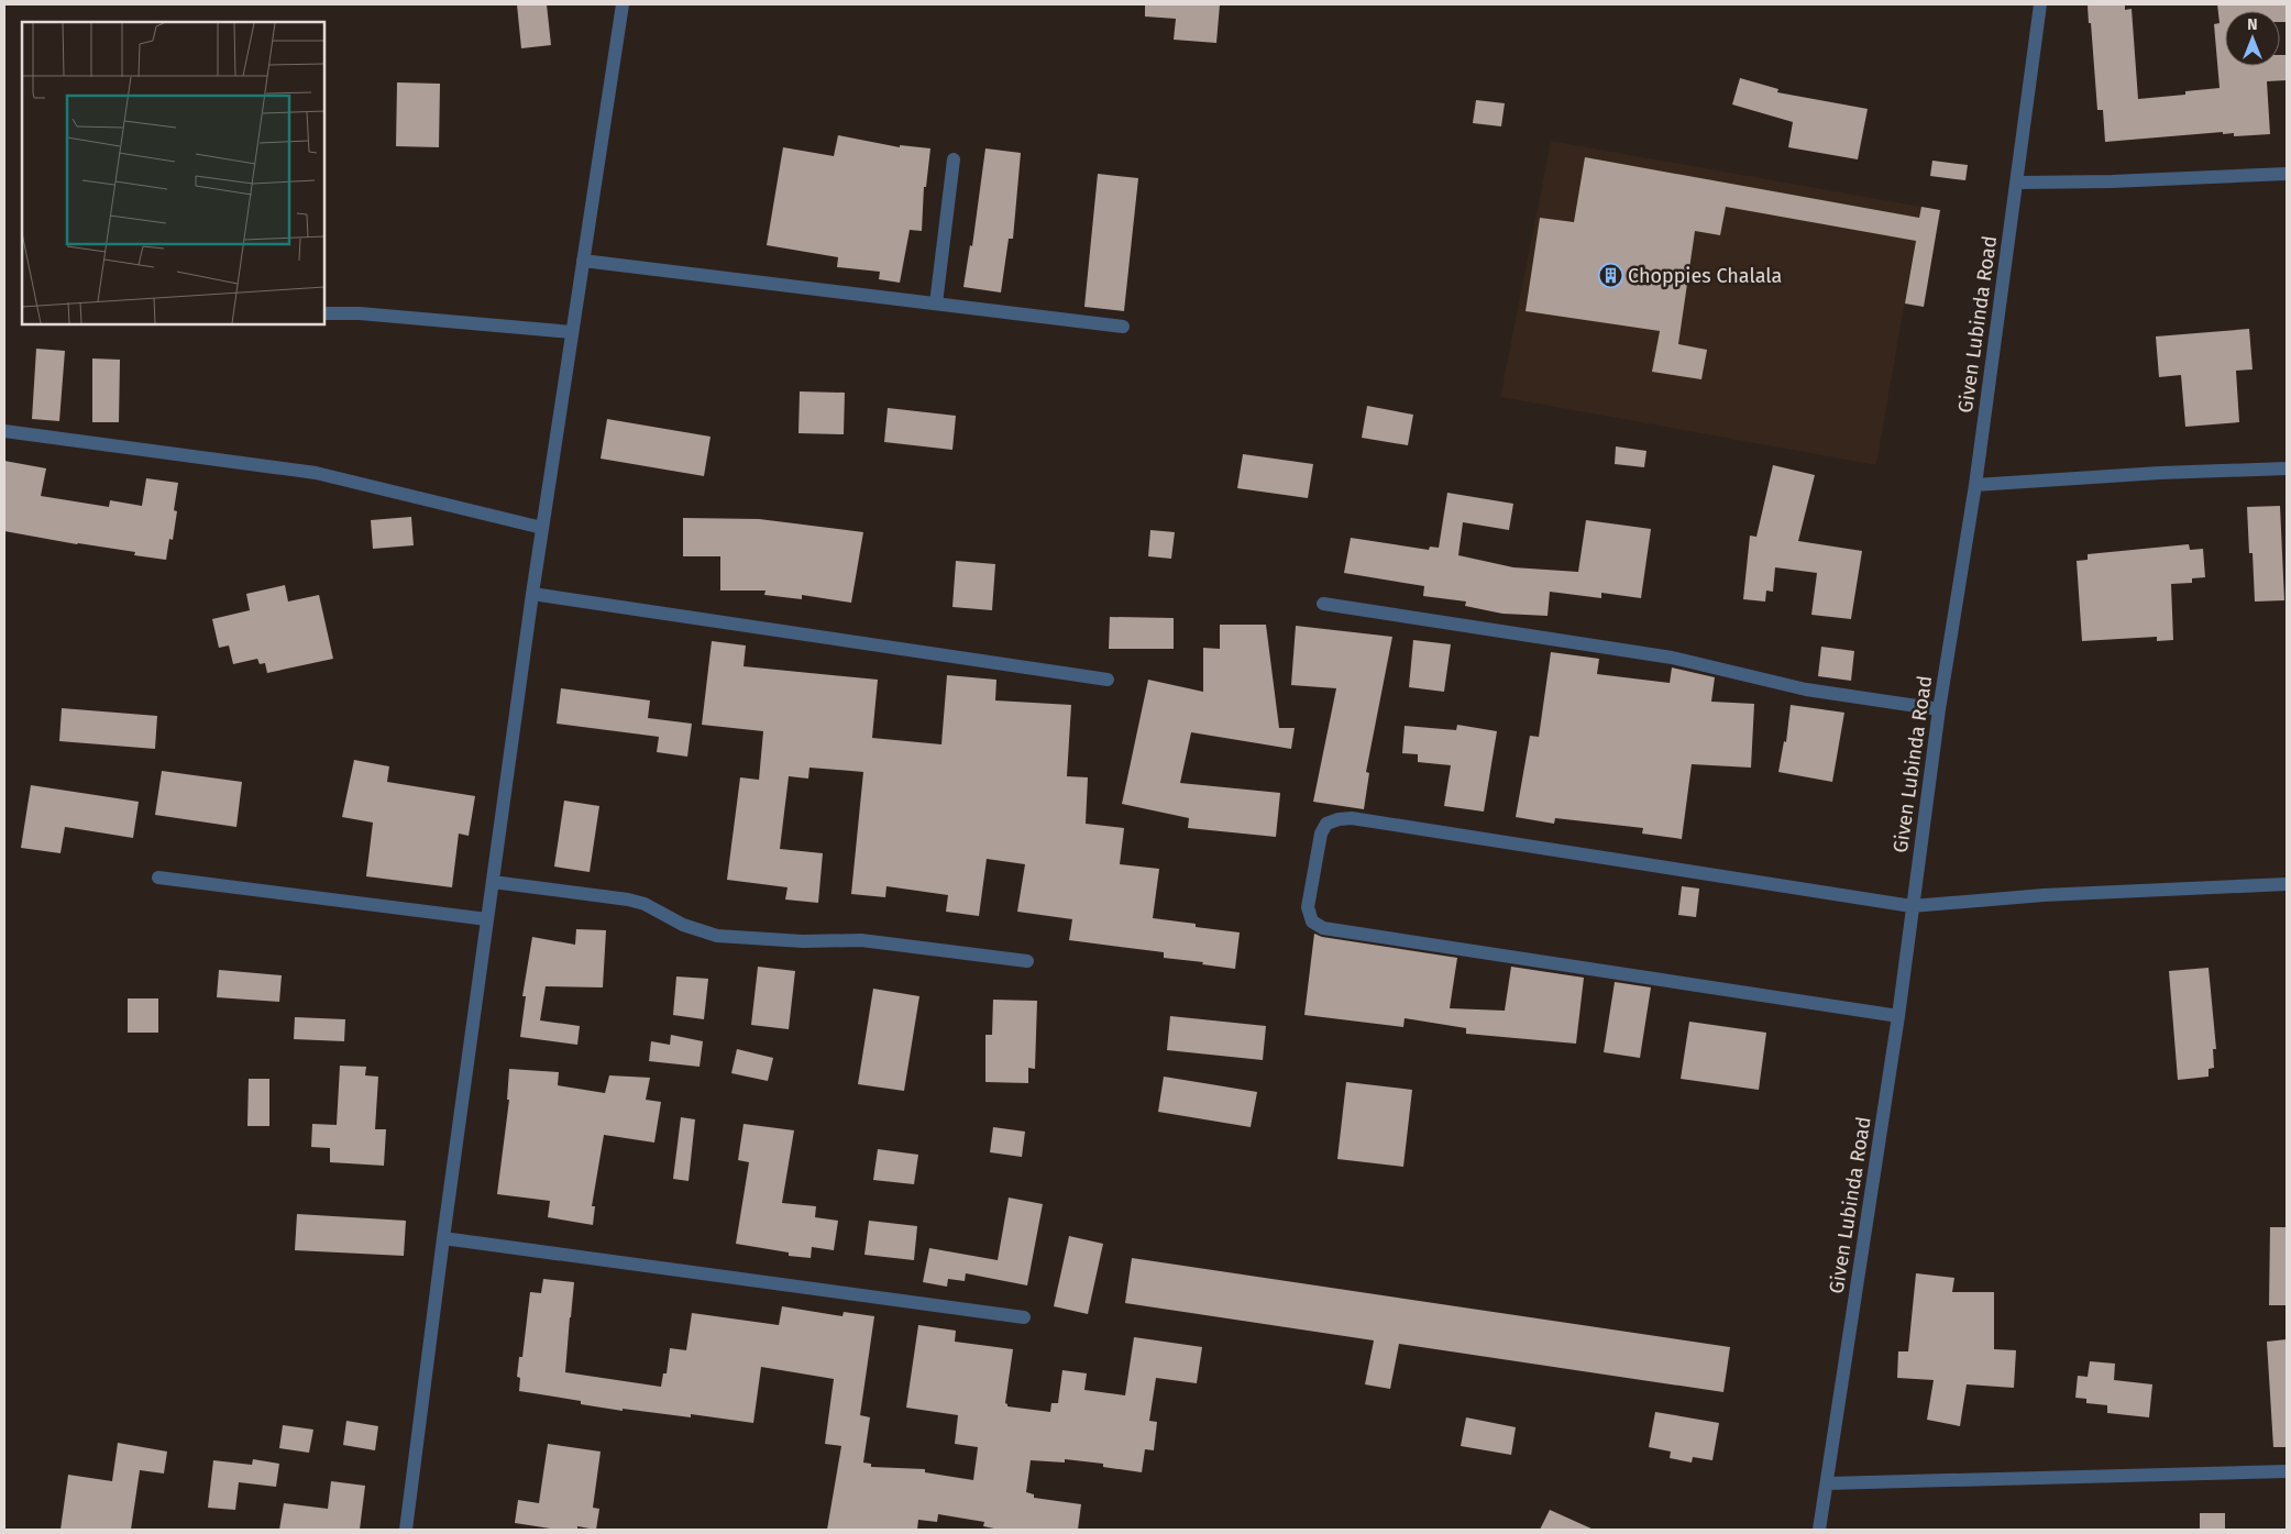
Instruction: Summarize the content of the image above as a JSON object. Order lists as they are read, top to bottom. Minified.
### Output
{"streets":{"street":["Given Lubinda Road"]},"places":{"building":["Choppies Chalala"]},"north":"top"}
